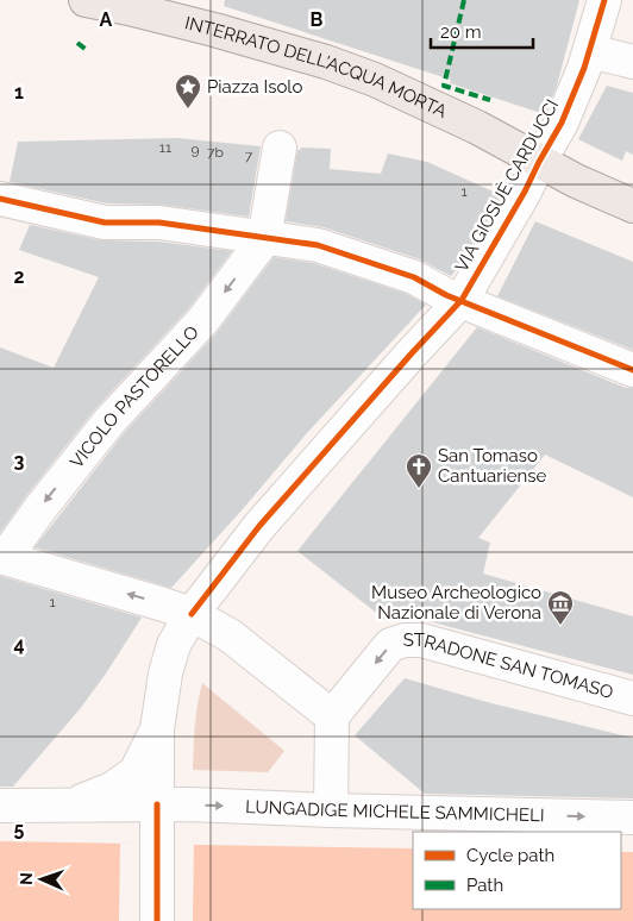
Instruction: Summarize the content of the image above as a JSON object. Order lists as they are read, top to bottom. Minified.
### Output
{"streets":{"main road":["INTERRATO DELL'ACQUA MORTA"],"street":["VIA GIOSUÈ CARDUCCI","VICOLO PASTORELLO","STRADONE SAN TOMASO","LUNGADIGE MICHELE SAMMICHELI"]},"crossings":[["INTERRATO DELL'ACQUA MORTA","VIA GIOSUÈ CARDUCCI"]],"one_way":["VICOLO PASTORELLO","STRADONE SAN TOMASO","LUNGADIGE MICHELE SAMMICHELI"],"places":{"place":["Piazza Isolo"],"church":["San Tomaso Cantuariense"],"museum":["Museo Archeologico Nazionale di Verona"]},"house_numbers":["11","9","7b","7","1","1"],"legend":["Cycle path","Path"],"scale_bar":"20 m","north":"left","grid":{"columns":["A","B"],"rows":["1","2","3","4","5"]}}
